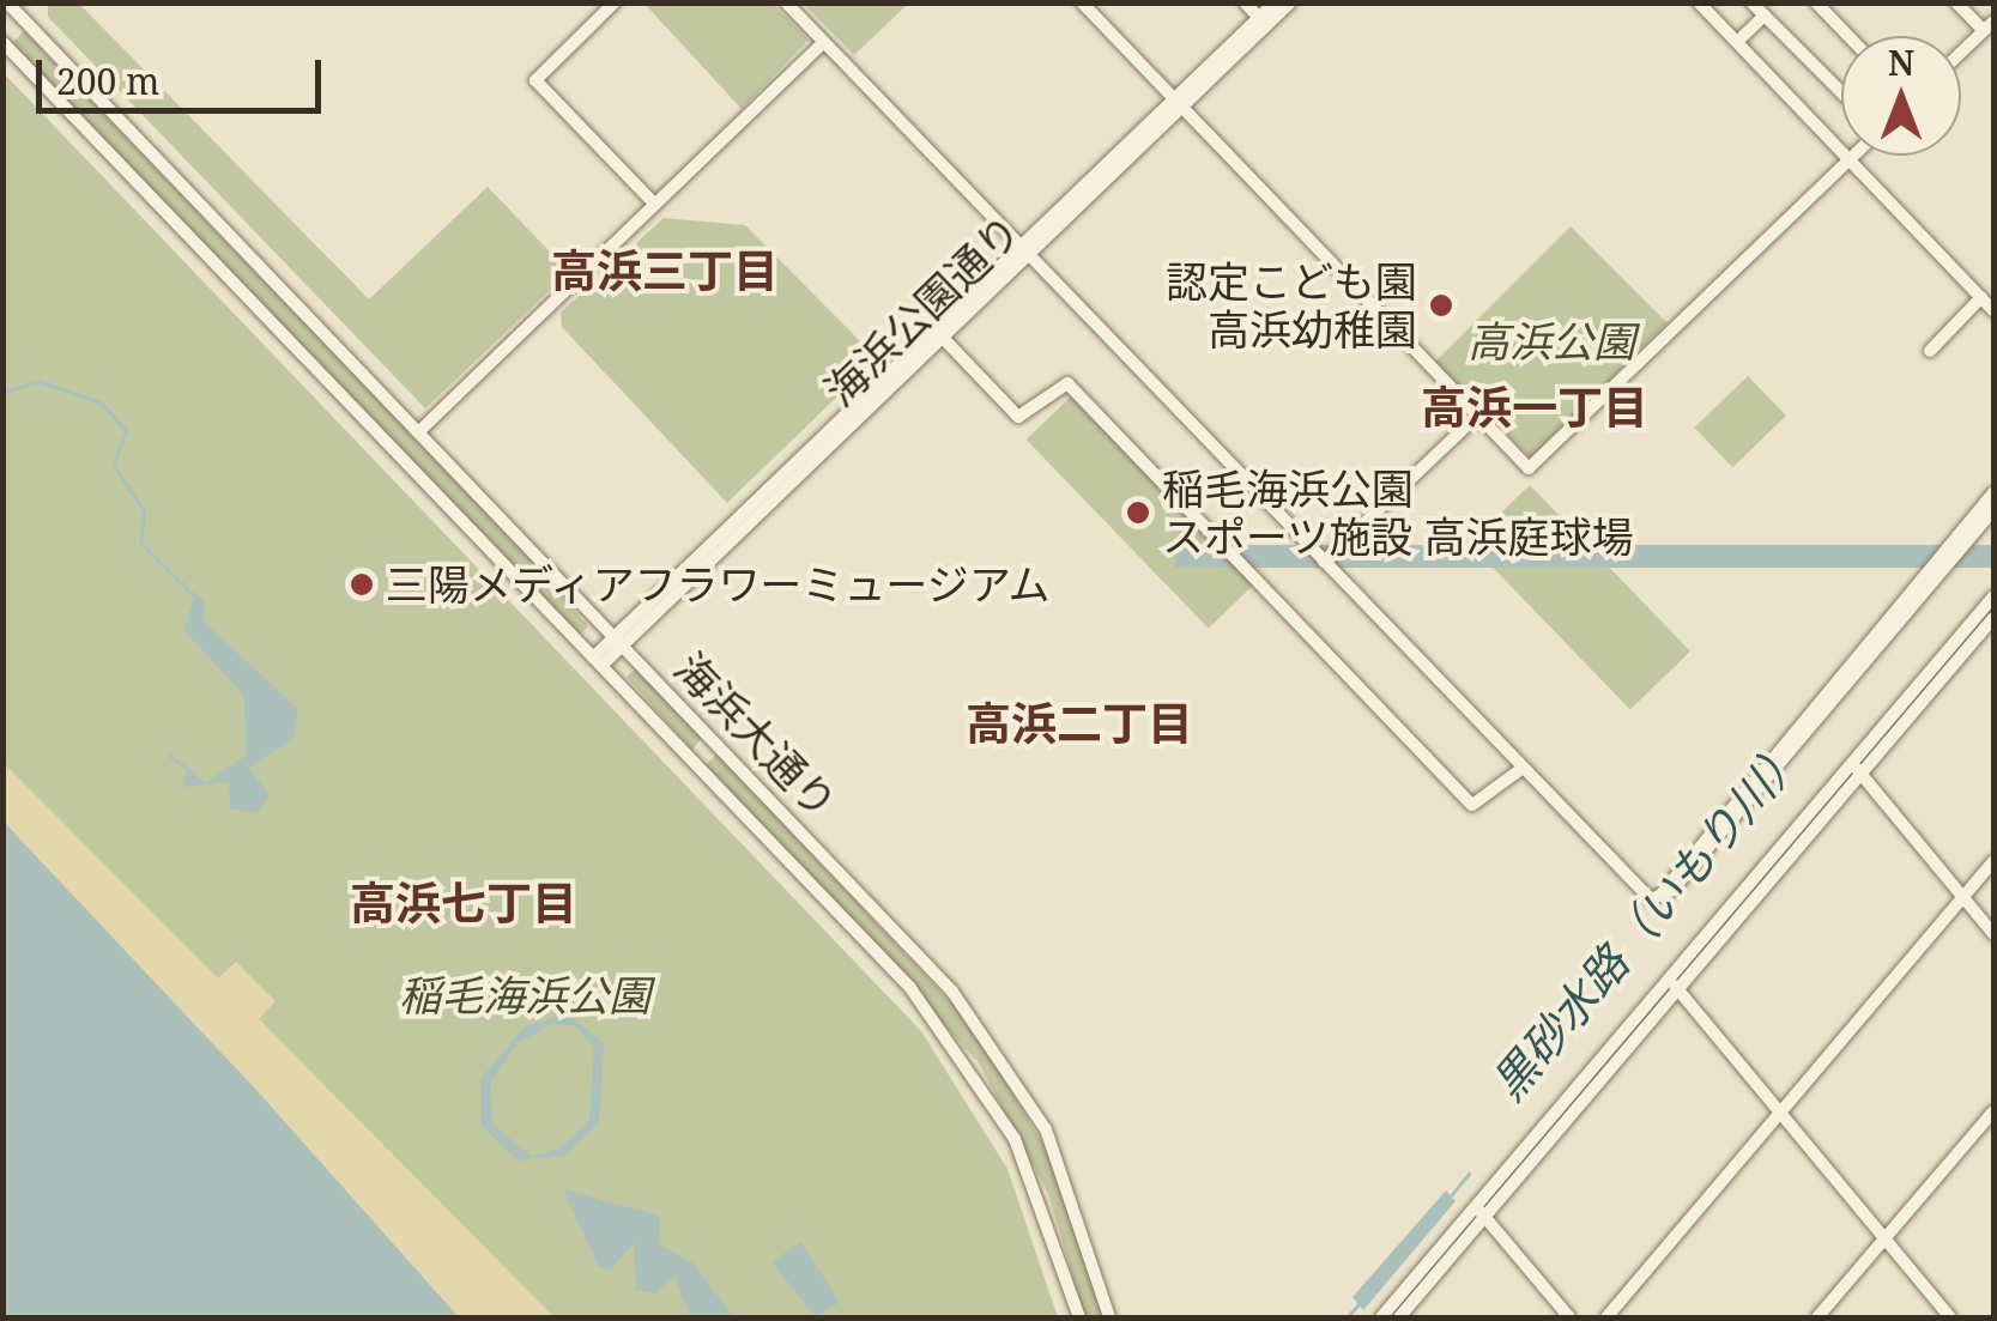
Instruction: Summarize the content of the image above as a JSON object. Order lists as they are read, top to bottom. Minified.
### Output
{"streets":{"street":["海浜公園通り","海浜大通り"]},"crossings":[["海浜公園通り","海浜大通り"]],"districts":["高浜三丁目","高浜一丁目","高浜二丁目","高浜七丁目"],"water":["黒砂水路（いもり川）"],"parks":["高浜公園","稲毛海浜公園"],"places":["認定こども園 高浜幼稚園","稲毛海浜公園 スポーツ施設 高浜庭球場","三陽メディアフラワーミュージアム"],"scale_bar":"200 m","north":"top"}
